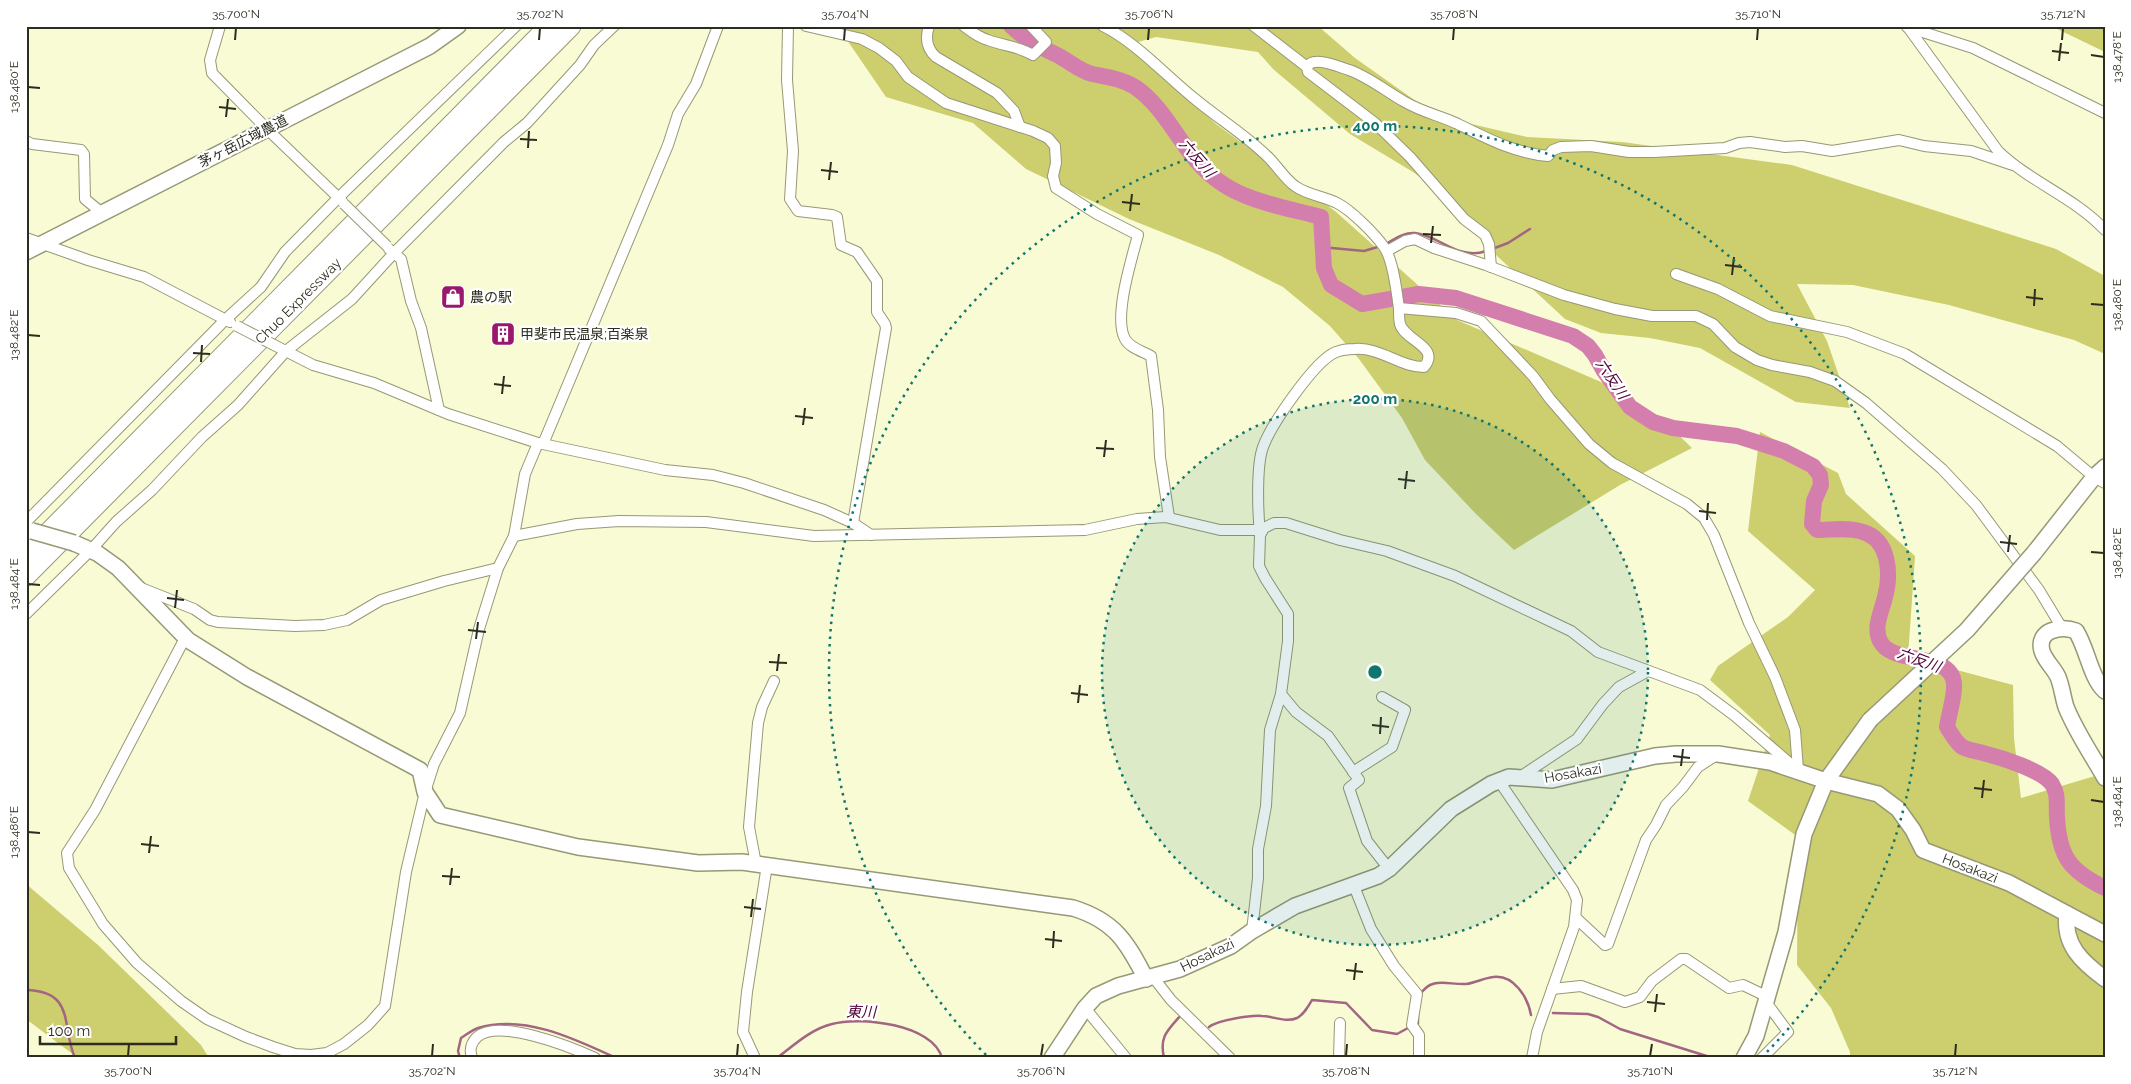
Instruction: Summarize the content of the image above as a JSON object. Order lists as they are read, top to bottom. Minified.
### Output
{"streets":{"highway":["Chuo Expressway"],"street":["茅ヶ岳広域農道","Hosakazi"]},"water":["六反川","東川"],"places":{"shop":["農の駅"],"building":["甲斐市民温泉;百楽泉"]},"scale_bar":"100 m","coordinates":["35.700°N","35.702°N","35.704°N","35.706°N","35.708°N","35.710°N","35.712°N","138.478°E","138.480°E","138.482°E","138.484°E","138.486°E"],"rings":["400 m","200 m"]}
